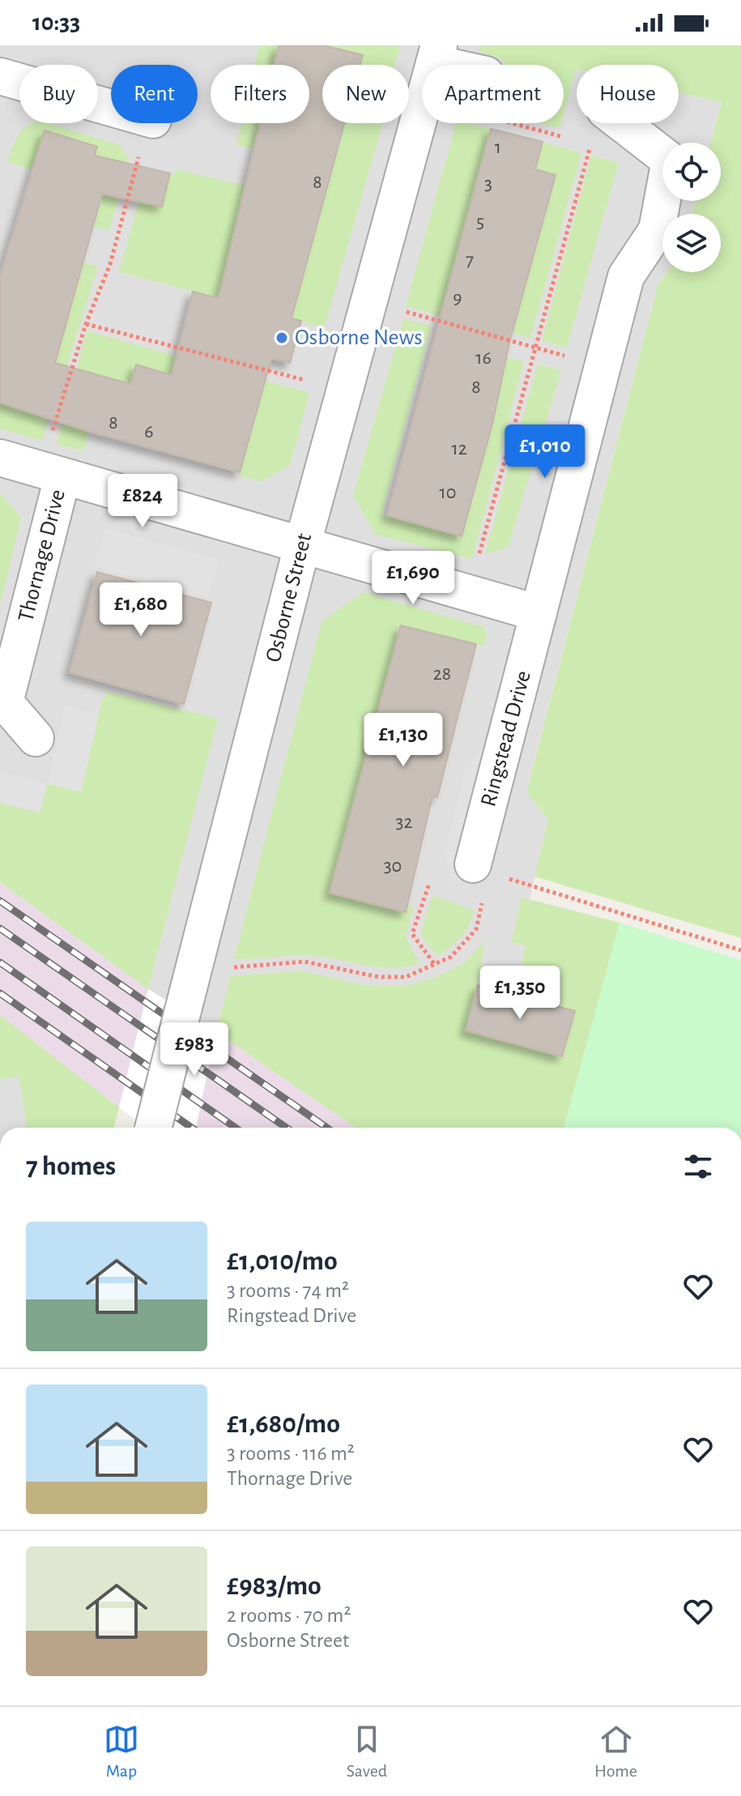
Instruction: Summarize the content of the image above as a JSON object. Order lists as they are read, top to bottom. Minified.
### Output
{"streets":{"street":["Thornage Drive","Osborne Street","Ringstead Drive"]},"places":["Osborne News"],"house_numbers":["1","8","3","5","7","9","16","8","8","6","12","10","28","32","30"],"page":{"status":"10:33","chip":["Buy","Rent","Filters","New","Apartment","House"],"price":["£1,010","£824","£1,690","£1,680","£1,130","£1,350","£983"],"heading":"7 homes","list":[{"name":"£1,010/mo","note":"3 rooms · 74 m² · Ringstead Drive"},{"name":"£1,680/mo","note":"3 rooms · 116 m² · Thornage Drive"},{"name":"£983/mo","note":"2 rooms · 70 m² · Osborne Street"}],"tabs":["Map","Saved","Home"]}}
